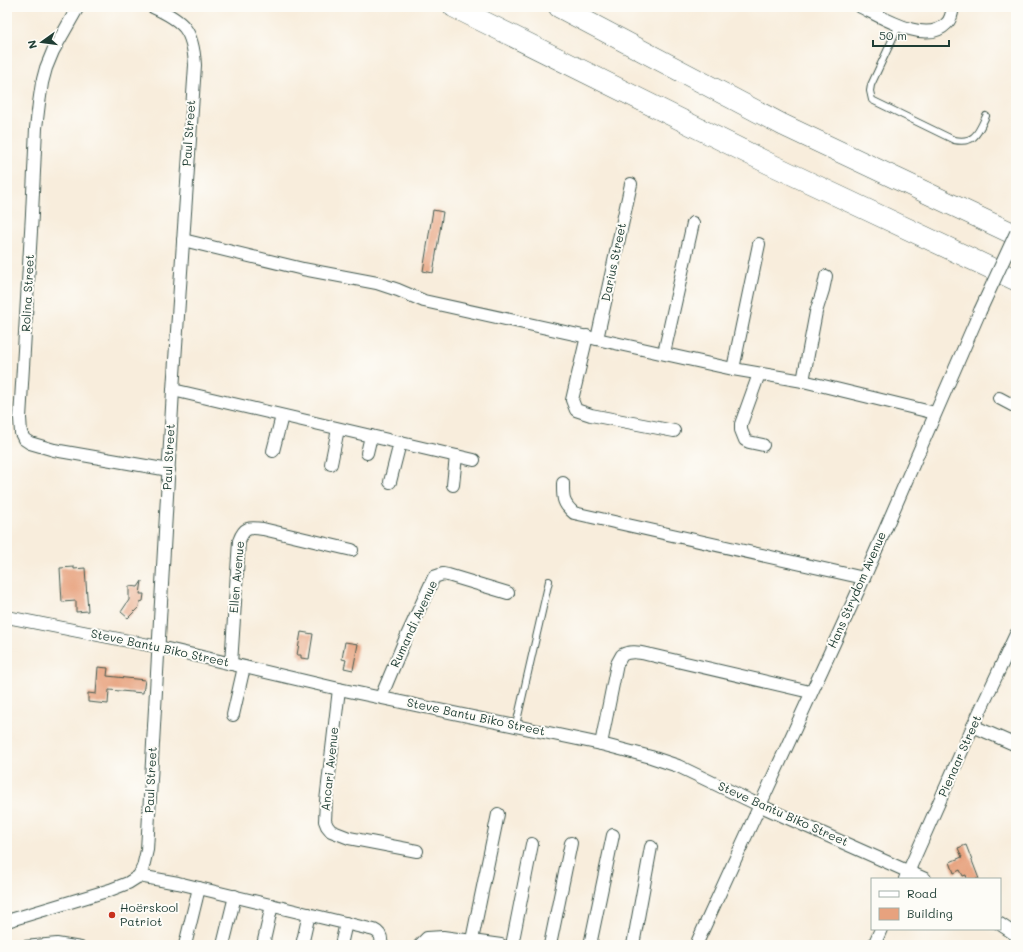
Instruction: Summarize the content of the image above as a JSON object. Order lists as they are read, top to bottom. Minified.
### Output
{"streets":{"street":["Paul Street","Darius Street","Rolina Street","Ellen Avenue","Hans Strydom Avenue","Rumandi Avenue","Steve Bantu Biko Street","Pienaar Street","Ancari Avenue"]},"crossings":[["Paul Street","Rolina Street"],["Paul Street","Steve Bantu Biko Street"],["Ellen Avenue","Steve Bantu Biko Street"],["Hans Strydom Avenue","Steve Bantu Biko Street"],["Rumandi Avenue","Steve Bantu Biko Street"],["Steve Bantu Biko Street","Pienaar Street"],["Steve Bantu Biko Street","Ancari Avenue"]],"places":["Hoërskool Patriot"],"legend":["Road","Building"],"scale_bar":"50 m","north":"left"}
